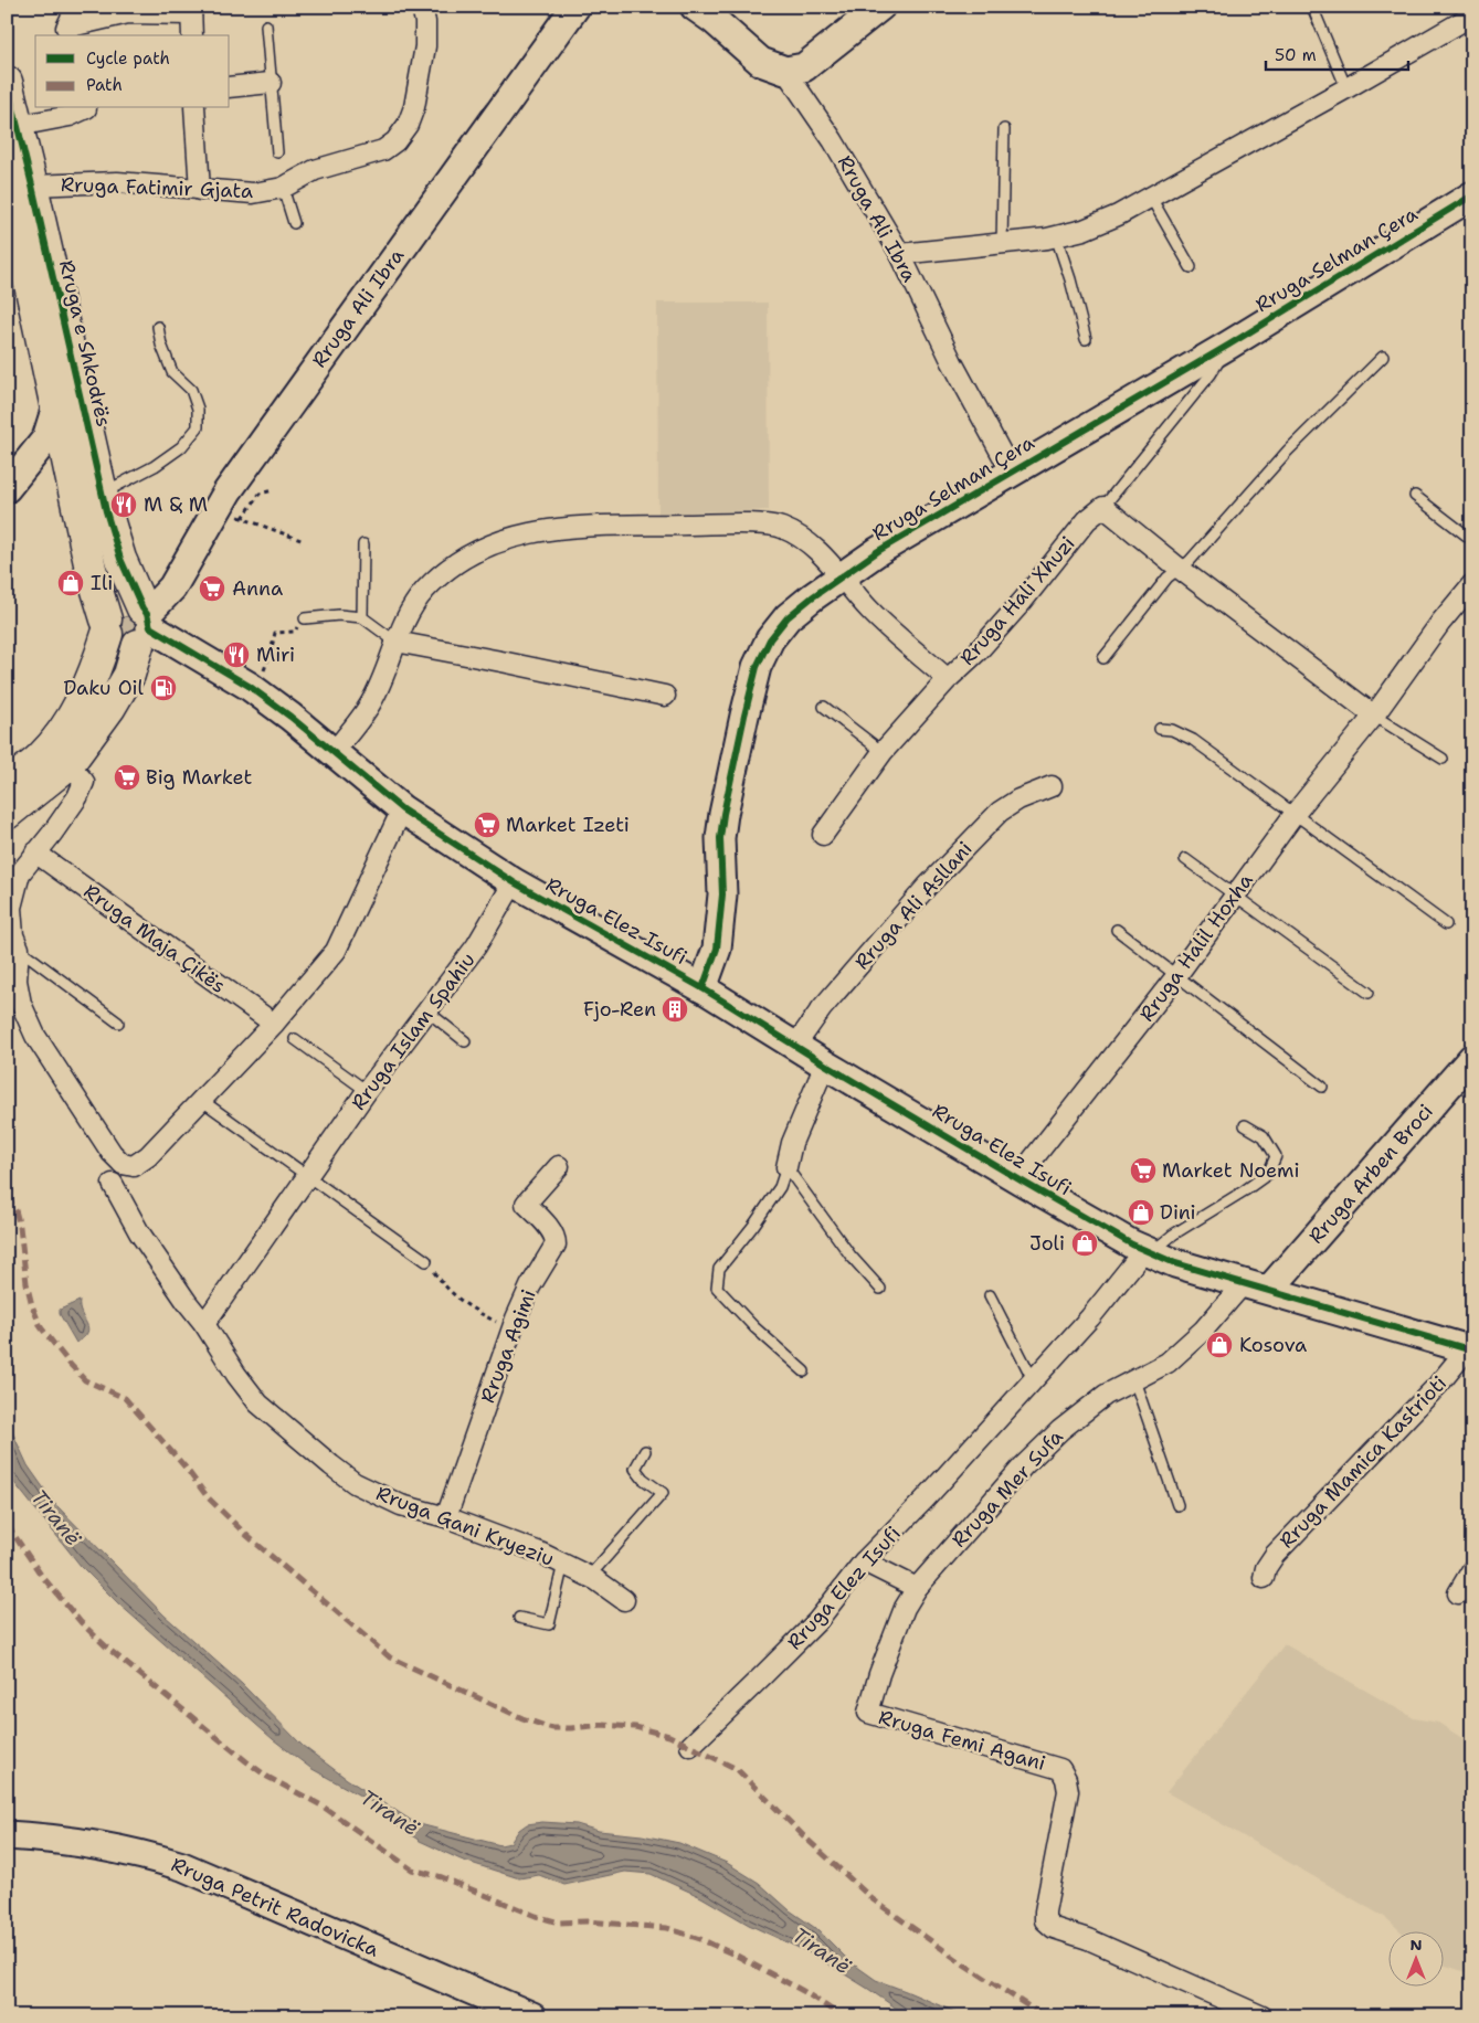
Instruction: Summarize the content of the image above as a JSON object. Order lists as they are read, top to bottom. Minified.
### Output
{"streets":{"main road":["Rruga e Shkodrës"],"street":["Rruga Fatimir Gjata","Rruga Ali Ibra","Rruga Selman Çera","Rruga Hali Xhuzi","Rruga Ali Asllani","Rruga Elez Isufi","Rruga Maja Çikës","Rruga Halil Hoxha","Rruga Islam Spahiu","Rruga Arben Broci","Rruga Agimi","Rruga Mamica Kastrioti","Rruga Mer Sufa","Rruga Gani Kryeziu","Rruga Femi Agani","Rruga Petrit Radovicka"]},"crossings":[["Rruga Fatimir Gjata","Rruga e Shkodrës"],["Rruga Ali Ibra","Rruga Selman Çera"],["Rruga Ali Ibra","Rruga e Shkodrës"],["Rruga Ali Ibra","Rruga Elez Isufi"],["Rruga Selman Çera","Rruga Hali Xhuzi"],["Rruga Selman Çera","Rruga Elez Isufi"],["Rruga e Shkodrës","Rruga Elez Isufi"],["Rruga Hali Xhuzi","Rruga Elez Isufi"],["Rruga Ali Asllani","Rruga Elez Isufi"],["Rruga Elez Isufi","Rruga Halil Hoxha"],["Rruga Elez Isufi","Rruga Islam Spahiu"],["Rruga Elez Isufi","Rruga Arben Broci"],["Rruga Elez Isufi","Rruga Mamica Kastrioti"],["Rruga Elez Isufi","Rruga Mer Sufa"],["Rruga Islam Spahiu","Rruga Gani Kryeziu"],["Rruga Arben Broci","Rruga Mer Sufa"],["Rruga Agimi","Rruga Gani Kryeziu"],["Rruga Mer Sufa","Rruga Femi Agani"]],"water":["Tiranë"],"places":{"restaurant":["M & M","Miri"],"shop":["Ili","Dini","Joli","Kosova"],"supermarket":["Anna","Big Market","Market Izeti","Market Noemi"],"fuel station":["Daku Oil"],"building":["Fjo-Ren"]},"legend":["Cycle path","Path"],"scale_bar":"50 m","north":"top"}
